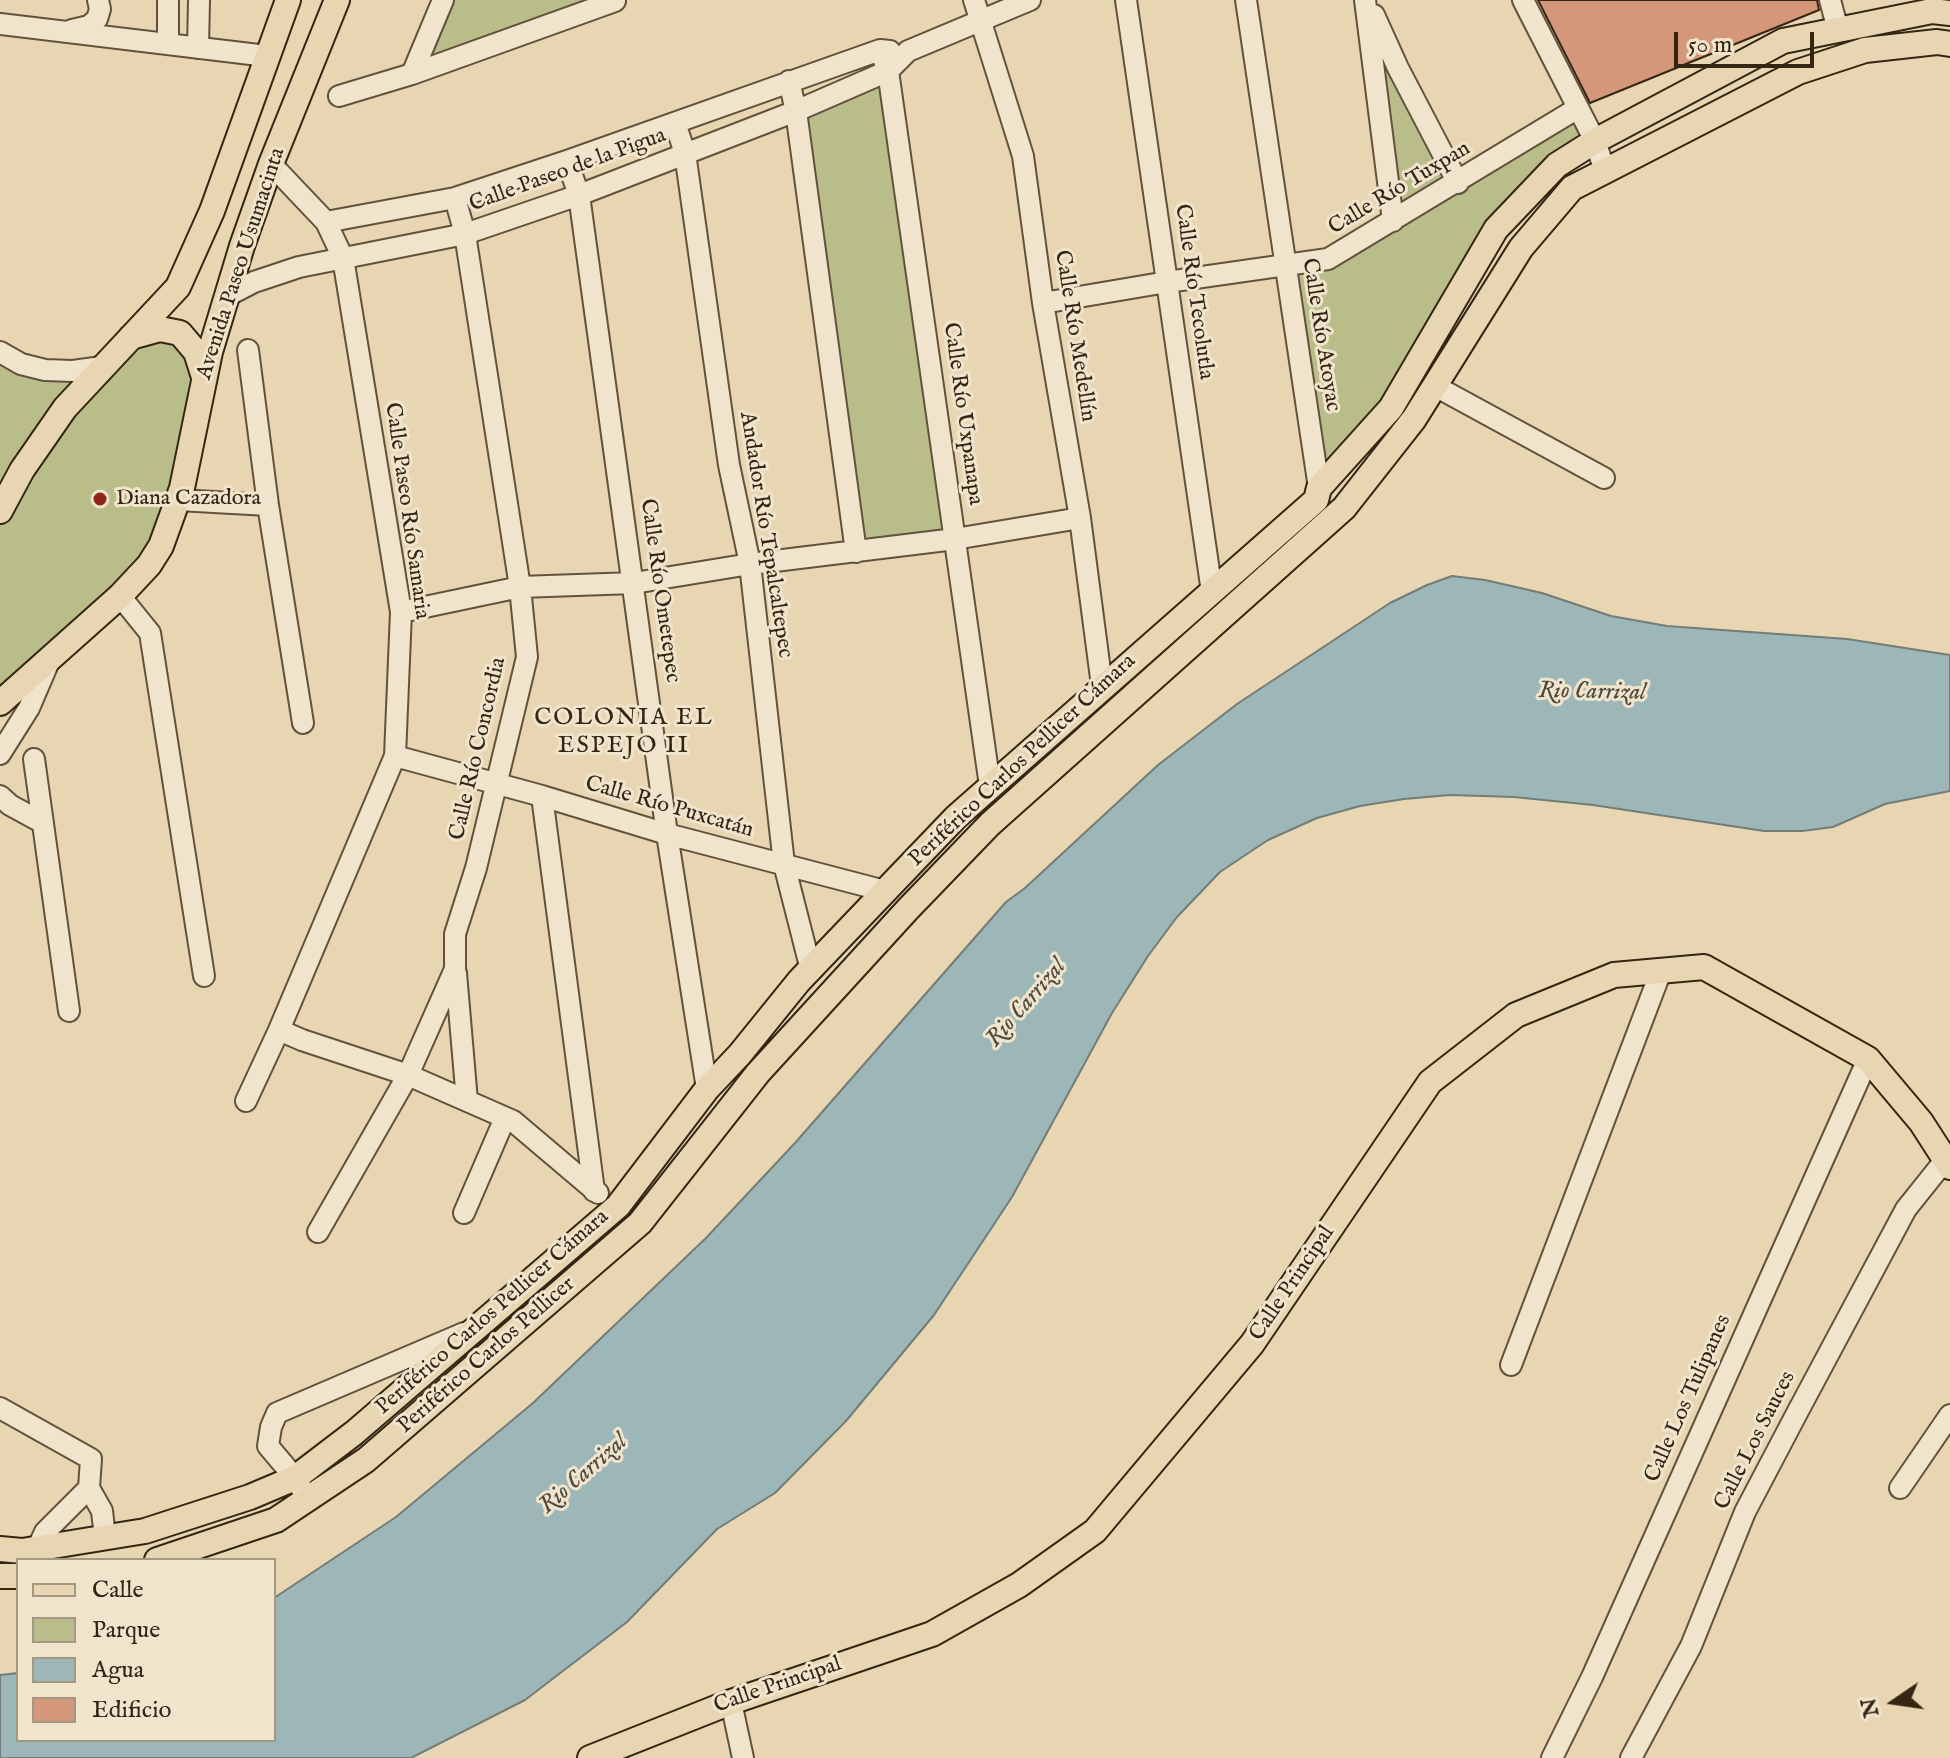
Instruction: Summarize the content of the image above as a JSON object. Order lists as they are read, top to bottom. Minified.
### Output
{"streets":{"main road":["Avenida Paseo Usumacinta","Periférico Carlos Pellicer Cámara","Calle Principal","Periférico Carlos Pellicer"],"street":["Calle Paseo de la Pigua","Calle Río Tuxpan","Calle Río Tecolutla","Calle Río Atoyac","Calle Río Medellín","Calle Río Uxpanapa","Calle Paseo Río Samaria","Andador Río Tepalcaltepec","Calle Río Ometepec","Calle Río Concordia","Calle Río Puxcatán","Calle Los Tulipanes","Calle Los Sauces"]},"crossings":[["Calle Paseo de la Pigua","Avenida Paseo Usumacinta"],["Calle Paseo de la Pigua","Calle Río Medellín"],["Calle Paseo de la Pigua","Calle Río Uxpanapa"],["Calle Paseo de la Pigua","Calle Paseo Río Samaria"],["Calle Paseo de la Pigua","Andador Río Tepalcaltepec"],["Calle Paseo de la Pigua","Calle Río Ometepec"],["Calle Paseo de la Pigua","Calle Río Concordia"],["Calle Río Tuxpan","Calle Río Tecolutla"],["Calle Río Tuxpan","Calle Río Atoyac"],["Calle Río Tuxpan","Calle Río Medellín"],["Avenida Paseo Usumacinta","Calle Paseo Río Samaria"],["Calle Río Tecolutla","Periférico Carlos Pellicer Cámara"],["Calle Río Atoyac","Periférico Carlos Pellicer Cámara"],["Calle Río Medellín","Periférico Carlos Pellicer Cámara"],["Calle Río Uxpanapa","Periférico Carlos Pellicer Cámara"],["Calle Paseo Río Samaria","Calle Río Puxcatán"],["Andador Río Tepalcaltepec","Periférico Carlos Pellicer Cámara"],["Andador Río Tepalcaltepec","Calle Río Puxcatán"],["Calle Río Ometepec","Periférico Carlos Pellicer Cámara"],["Calle Río Ometepec","Calle Río Puxcatán"],["Calle Río Concordia","Calle Río Puxcatán"],["Periférico Carlos Pellicer Cámara","Calle Río Puxcatán"],["Periférico Carlos Pellicer Cámara","Periférico Carlos Pellicer"],["Calle Principal","Calle Los Tulipanes"],["Calle Principal","Calle Los Sauces"]],"districts":["COLONIA EL ESPEJO II"],"water":["Rio Carrizal"],"places":["Diana Cazadora"],"legend":["Calle","Parque","Agua","Edificio"],"scale_bar":"50 m","north":"left"}
